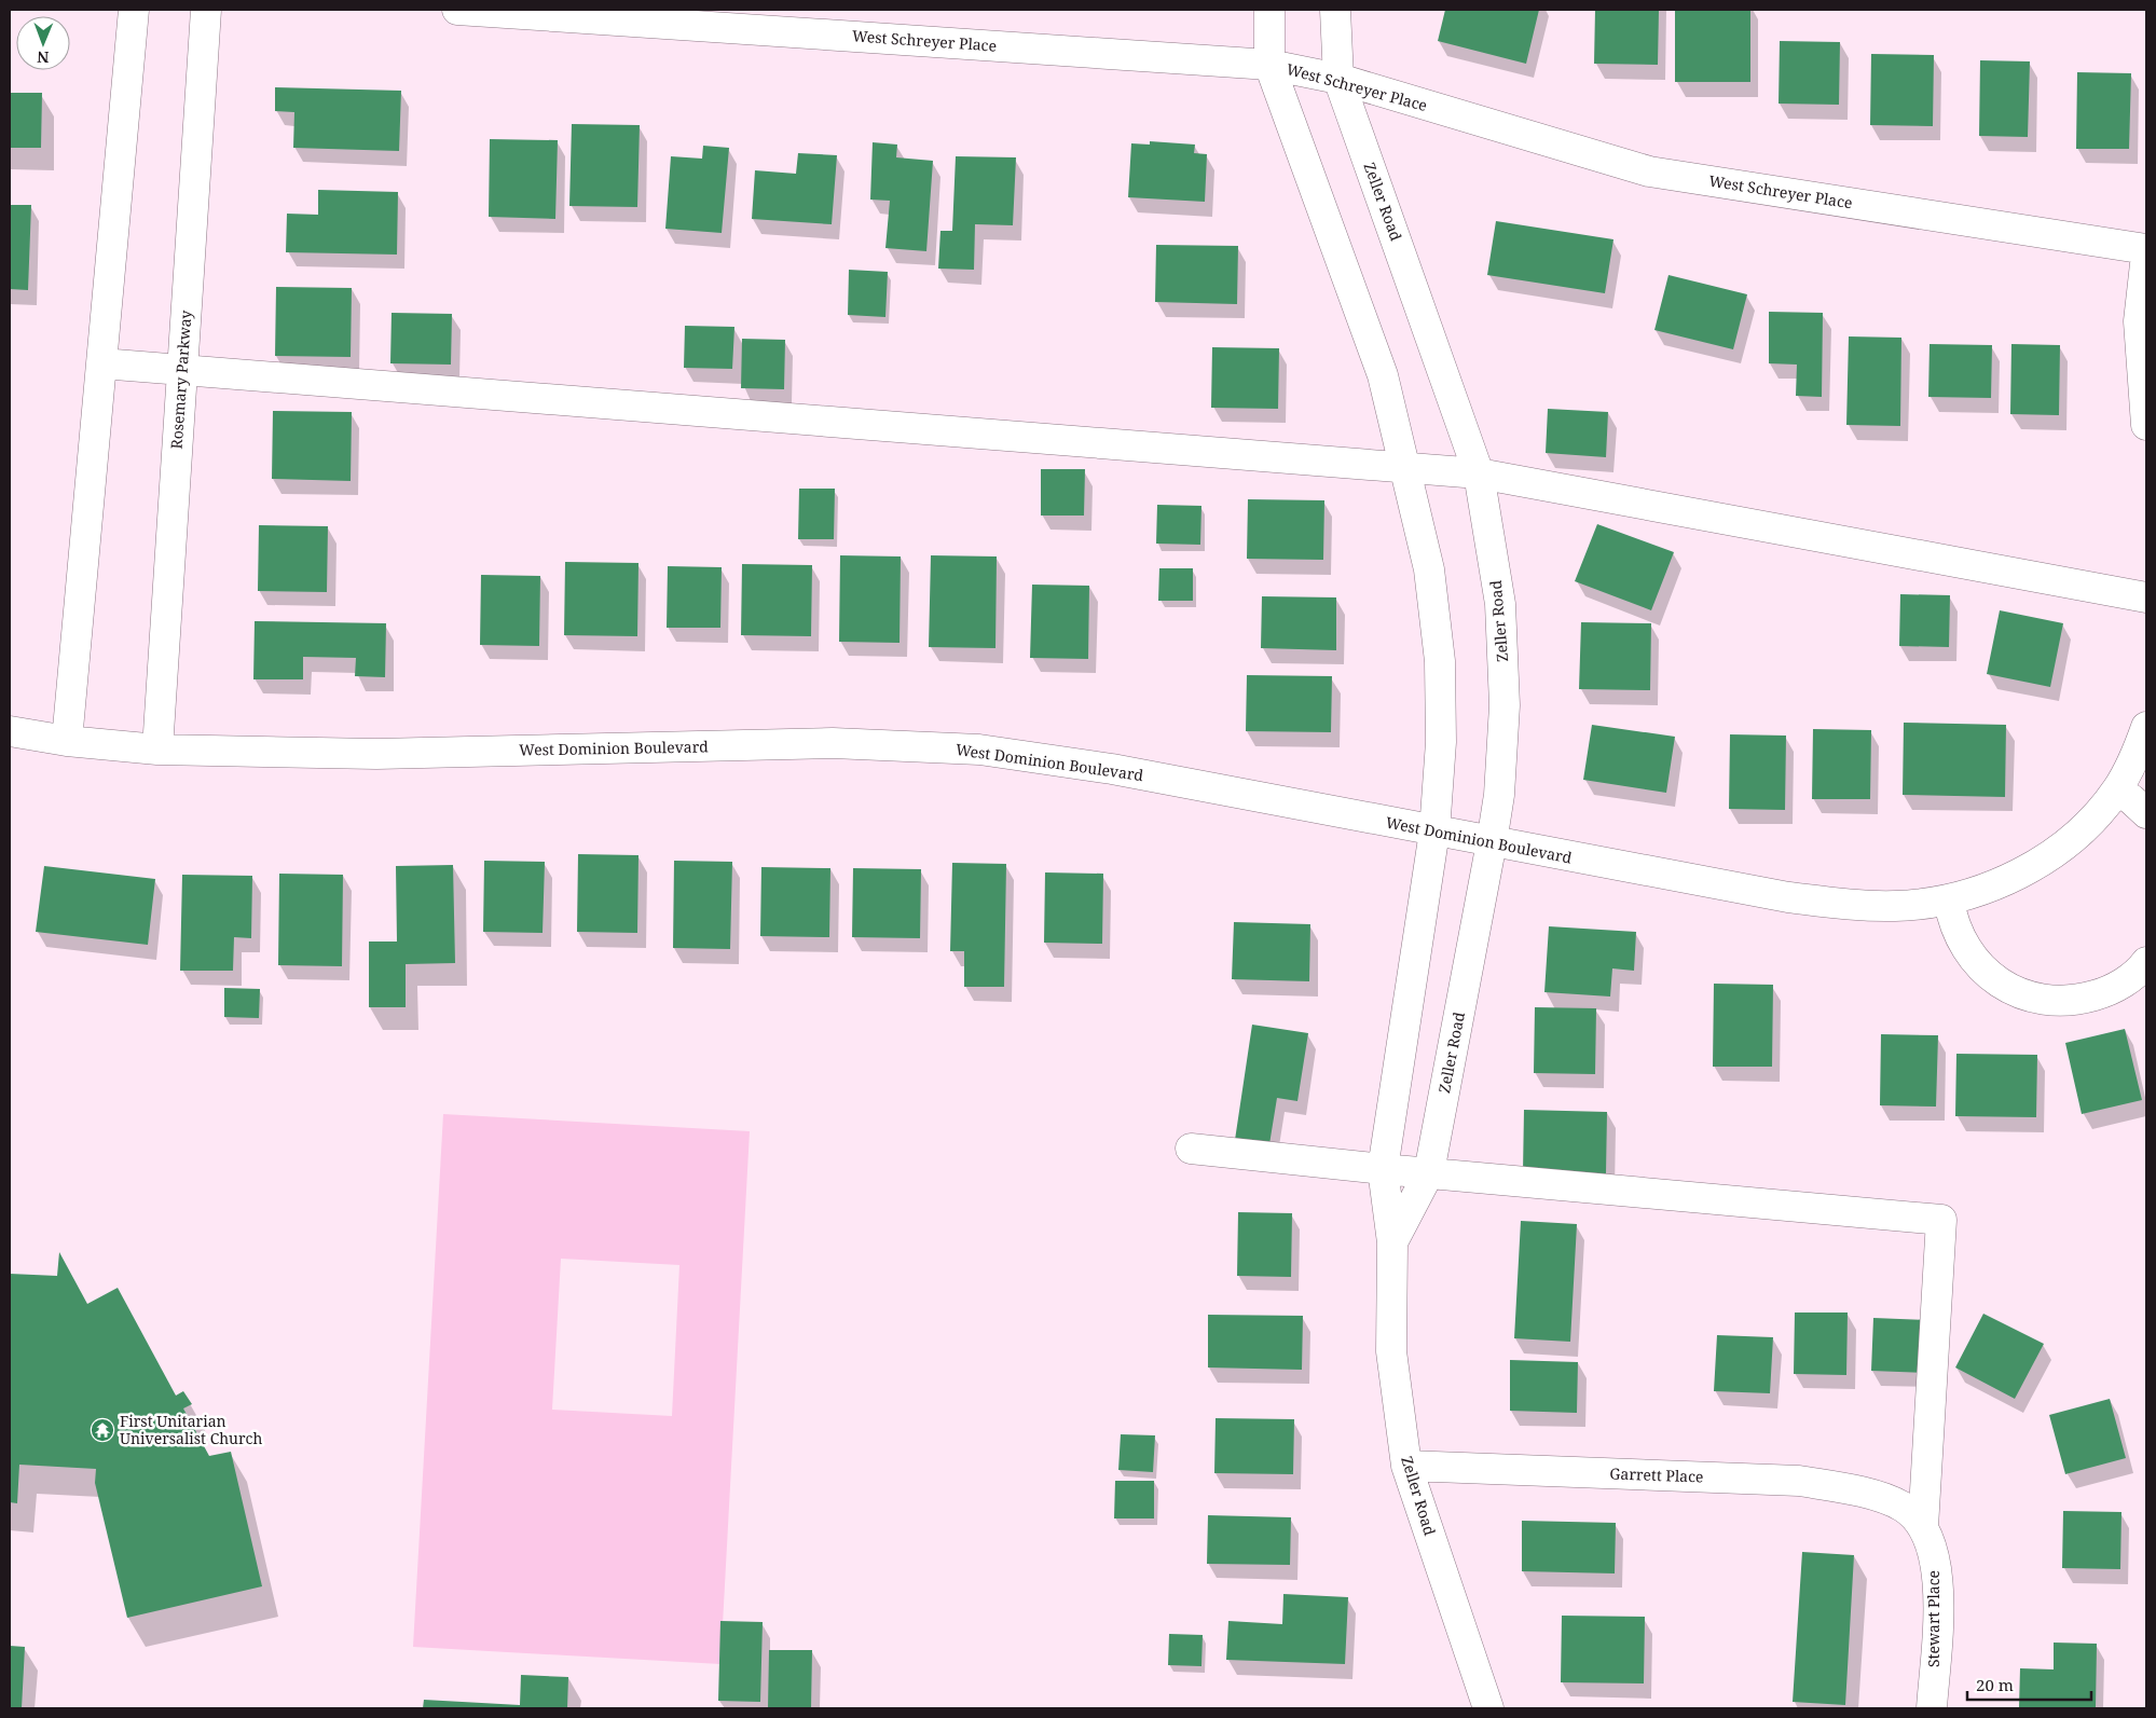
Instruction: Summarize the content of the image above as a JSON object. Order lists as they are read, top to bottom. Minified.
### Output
{"streets":{"street":["West Schreyer Place","Zeller Road","Rosemary Parkway","West Dominion Boulevard","Garrett Place","Stewart Place"]},"crossings":[["West Schreyer Place","Zeller Road"],["Zeller Road","West Dominion Boulevard"],["Zeller Road","Garrett Place"],["Rosemary Parkway","West Dominion Boulevard"],["Garrett Place","Stewart Place"]],"places":{"temple":["First Unitarian Universalist Church"]},"scale_bar":"20 m","north":"bottom"}
